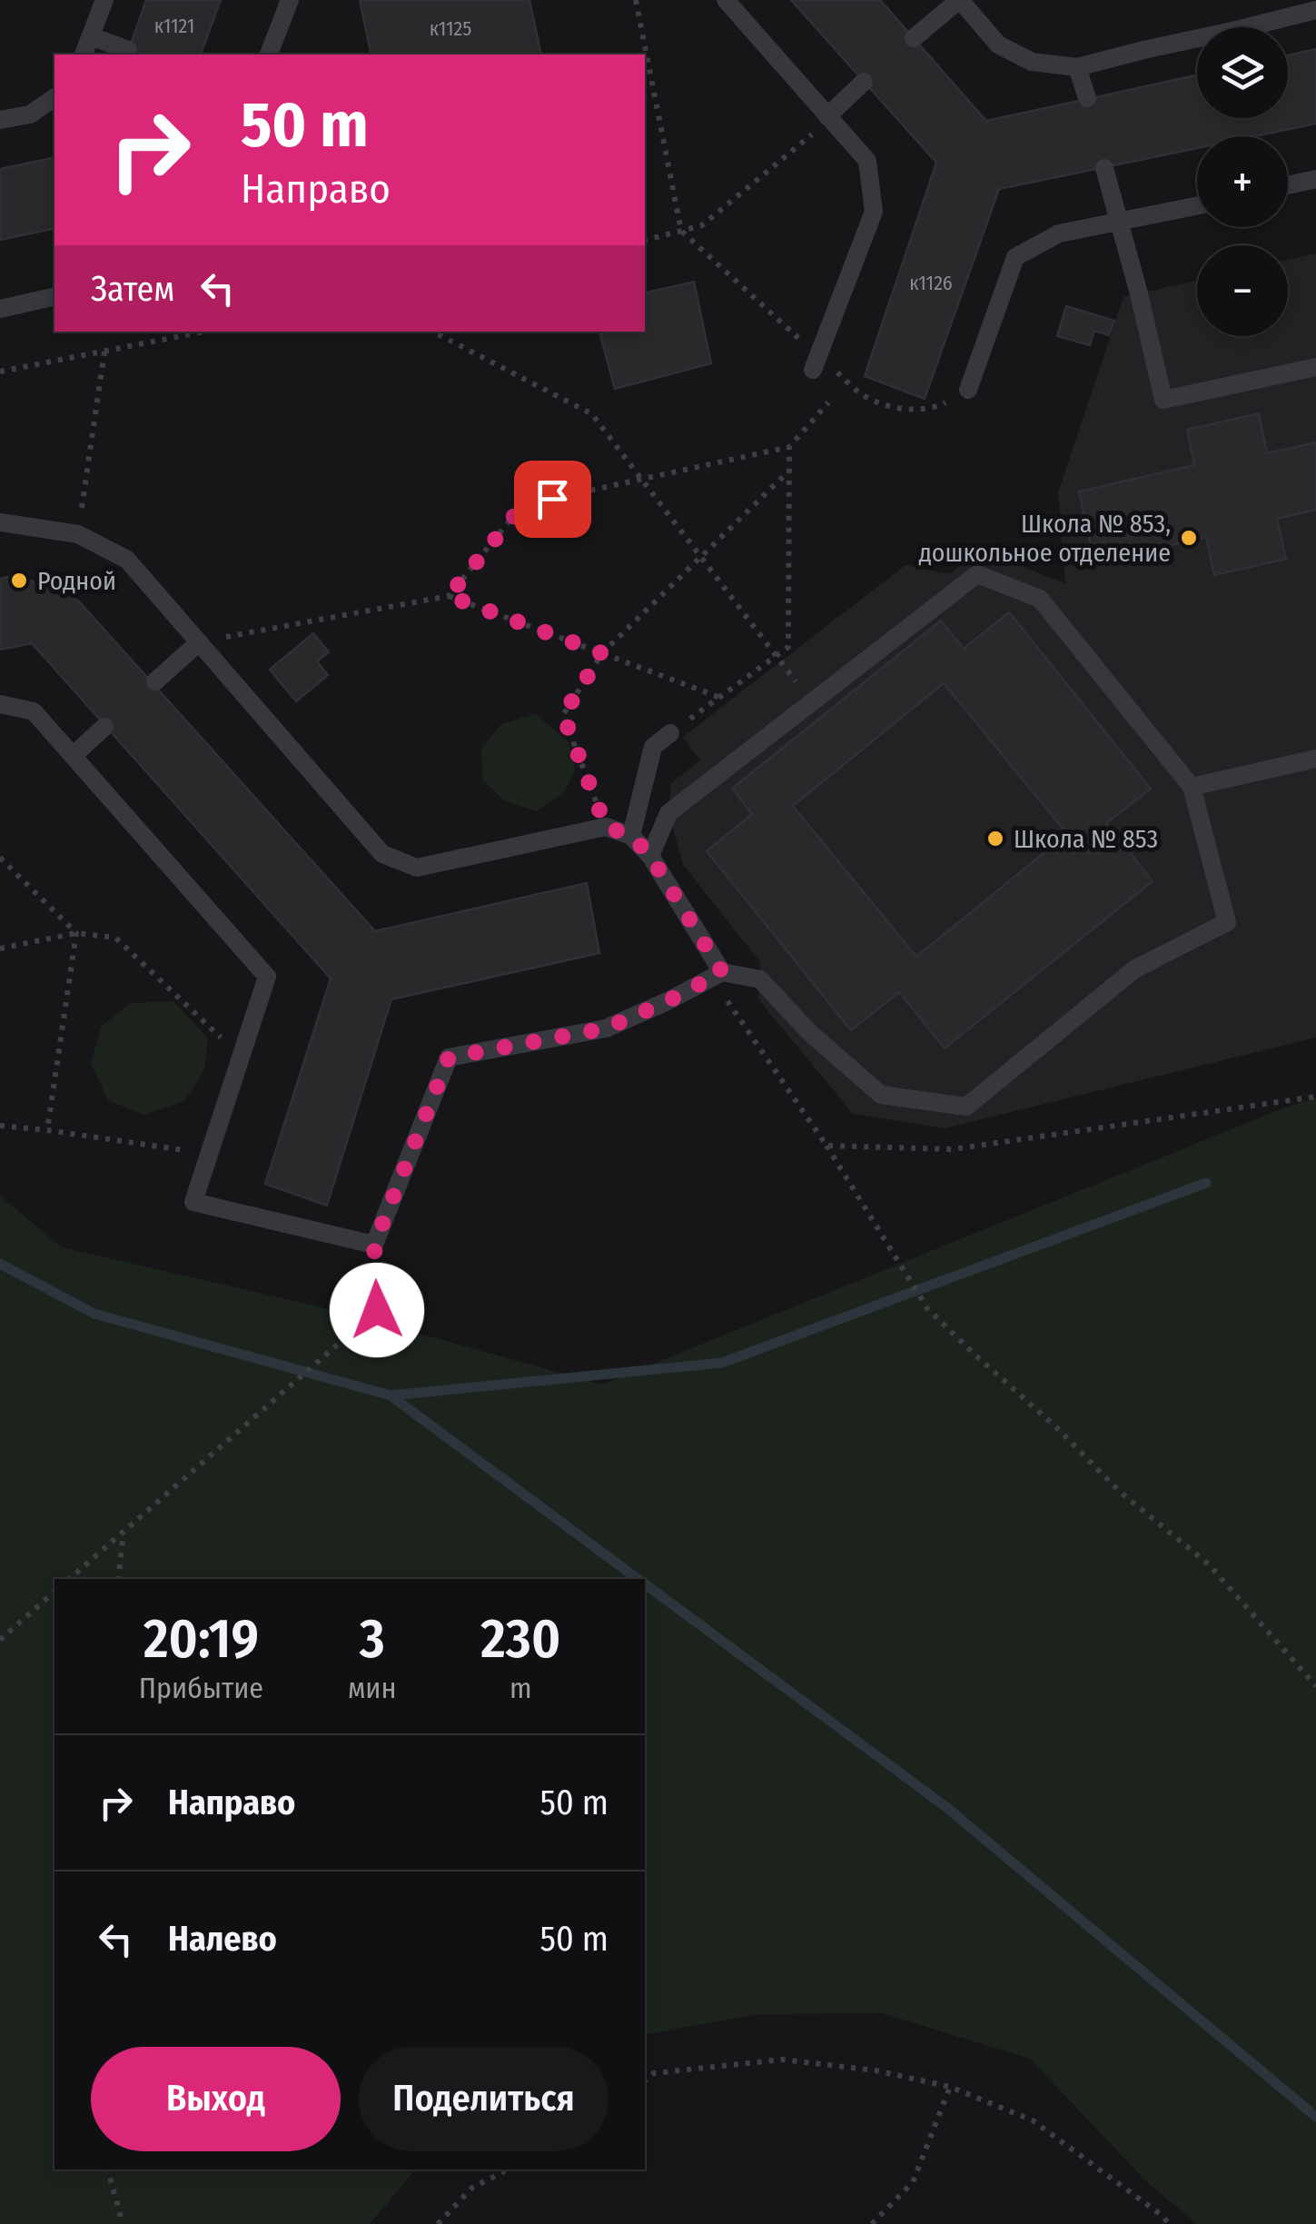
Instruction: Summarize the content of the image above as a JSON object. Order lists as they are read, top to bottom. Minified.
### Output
{"places":["Школа № 853, дошкольное отделение","Родной","Школа № 853"],"house_numbers":["к1121","к1125","к1126"],"page":{"map_buttons":["+","−"],"turn":["50 m","Направо"],"then":"Затем","eta":["20:19","Прибытие","3","мин","230","m"],"list":[{"name":"Направо","value":"50 m"},{"name":"Налево","value":"50 m"}],"buttons":["Выход","Поделиться"]}}
